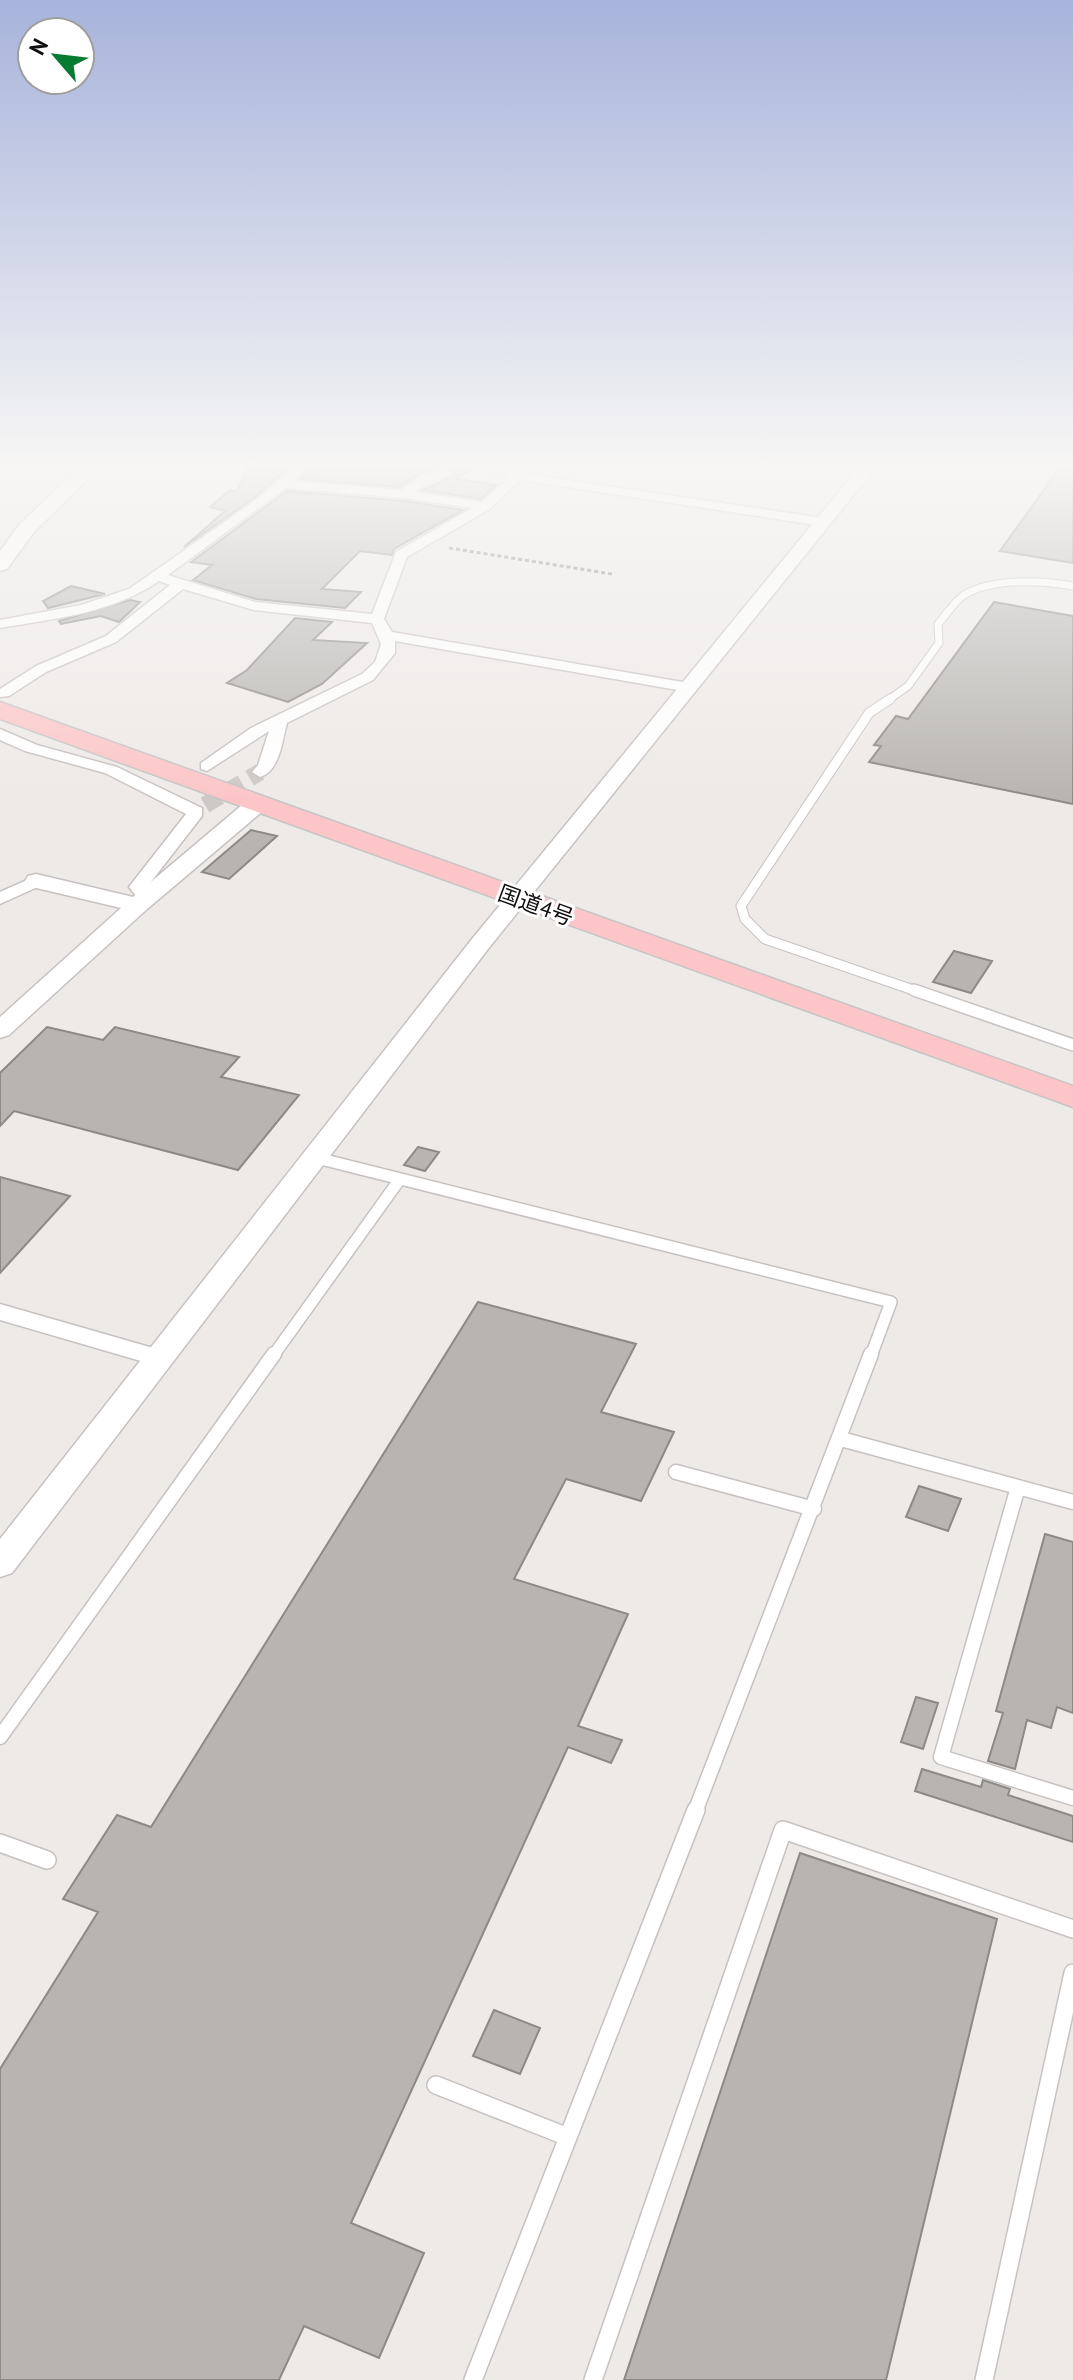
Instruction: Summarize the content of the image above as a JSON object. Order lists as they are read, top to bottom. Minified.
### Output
{"streets":{"highway":["国道4号"]},"north":"top left"}
